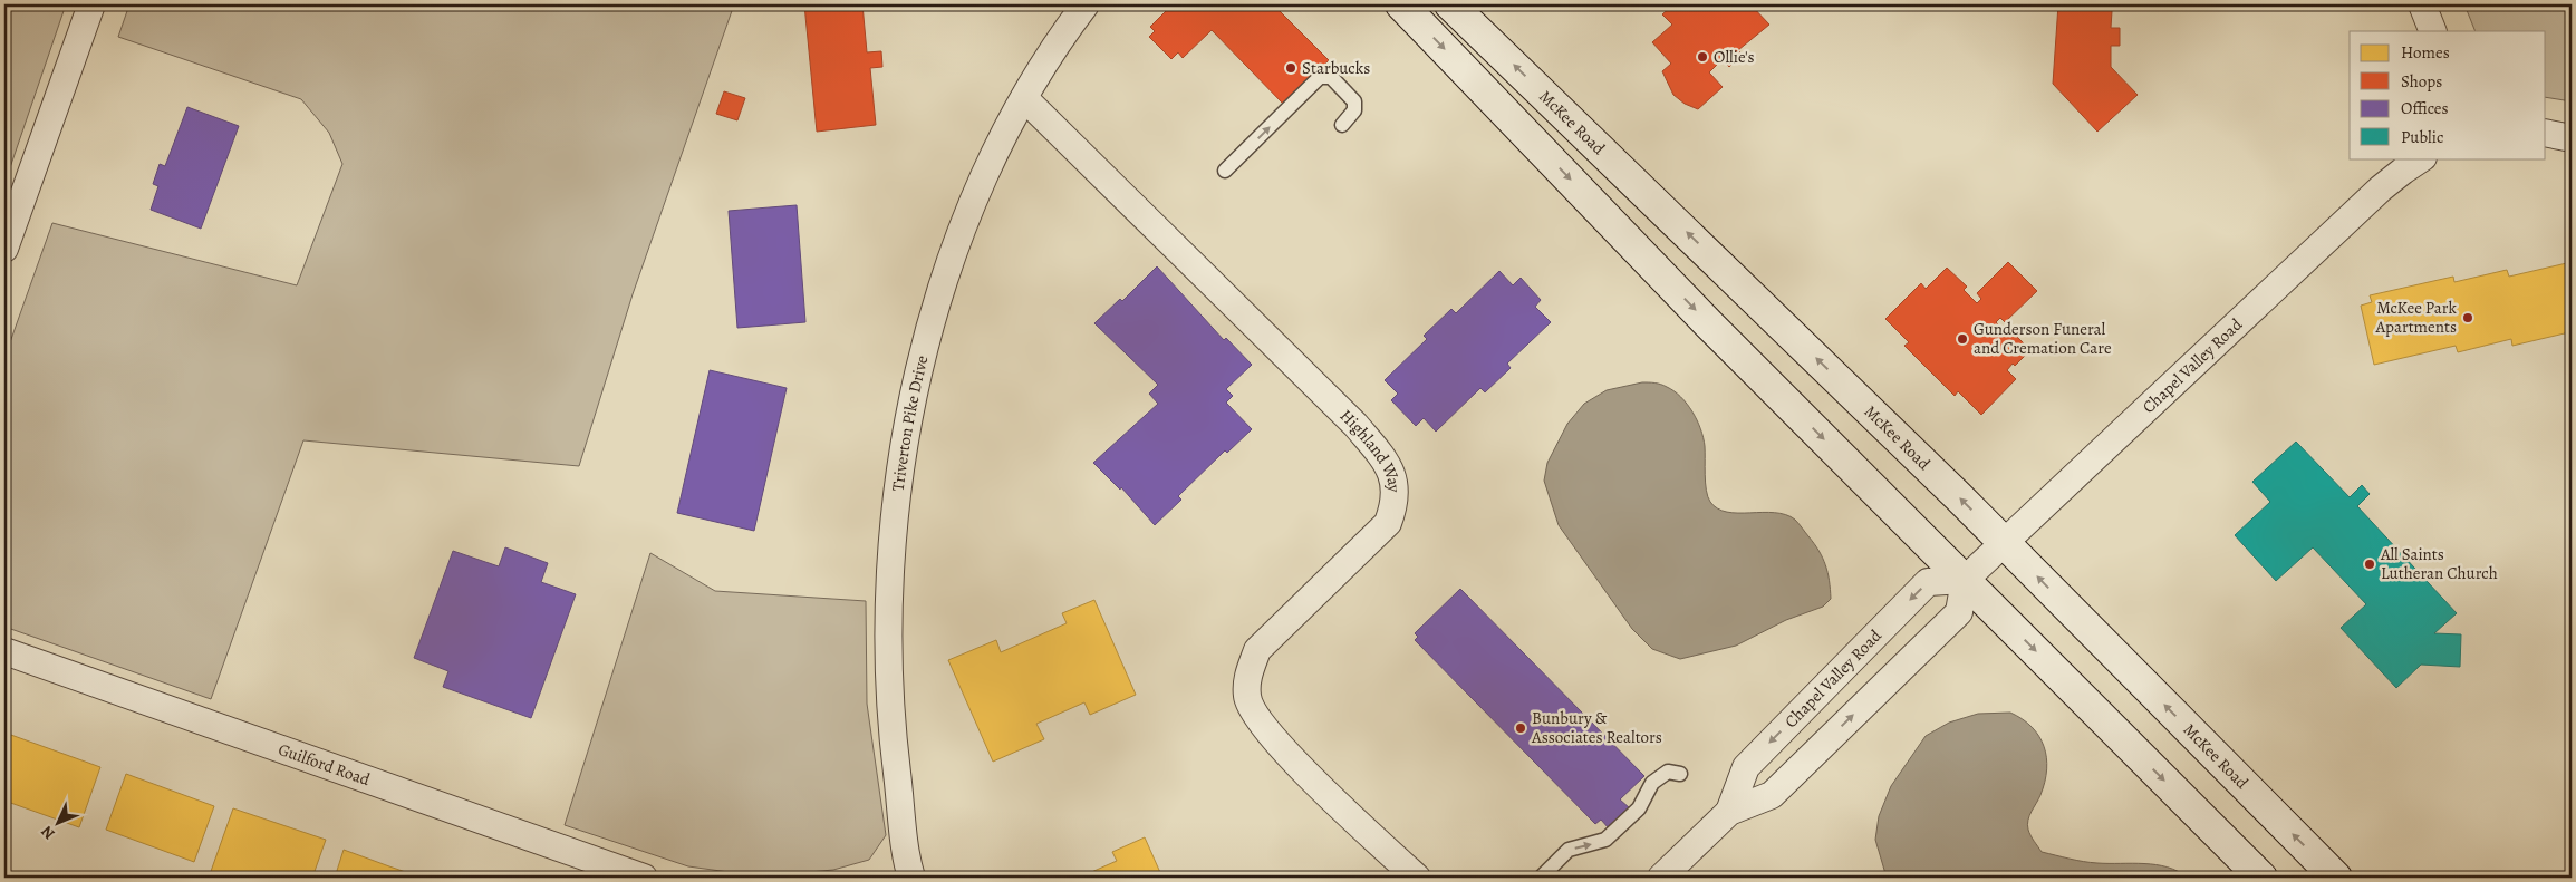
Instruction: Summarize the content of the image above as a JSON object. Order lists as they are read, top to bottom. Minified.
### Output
{"streets":{"main road":["McKee Road"],"street":["Chapel Valley Road","Triverton Pike Drive","Highland Way","Guilford Road"]},"crossings":[["McKee Road","Chapel Valley Road"],["Triverton Pike Drive","Highland Way"]],"places":["Ollie's","Starbucks","McKee Park Apartments","Gunderson Funeral and Cremation Care","All Saints Lutheran Church","Bunbury & Associates Realtors"],"legend":["Homes","Shops","Offices","Public"],"north":"bottom left"}
